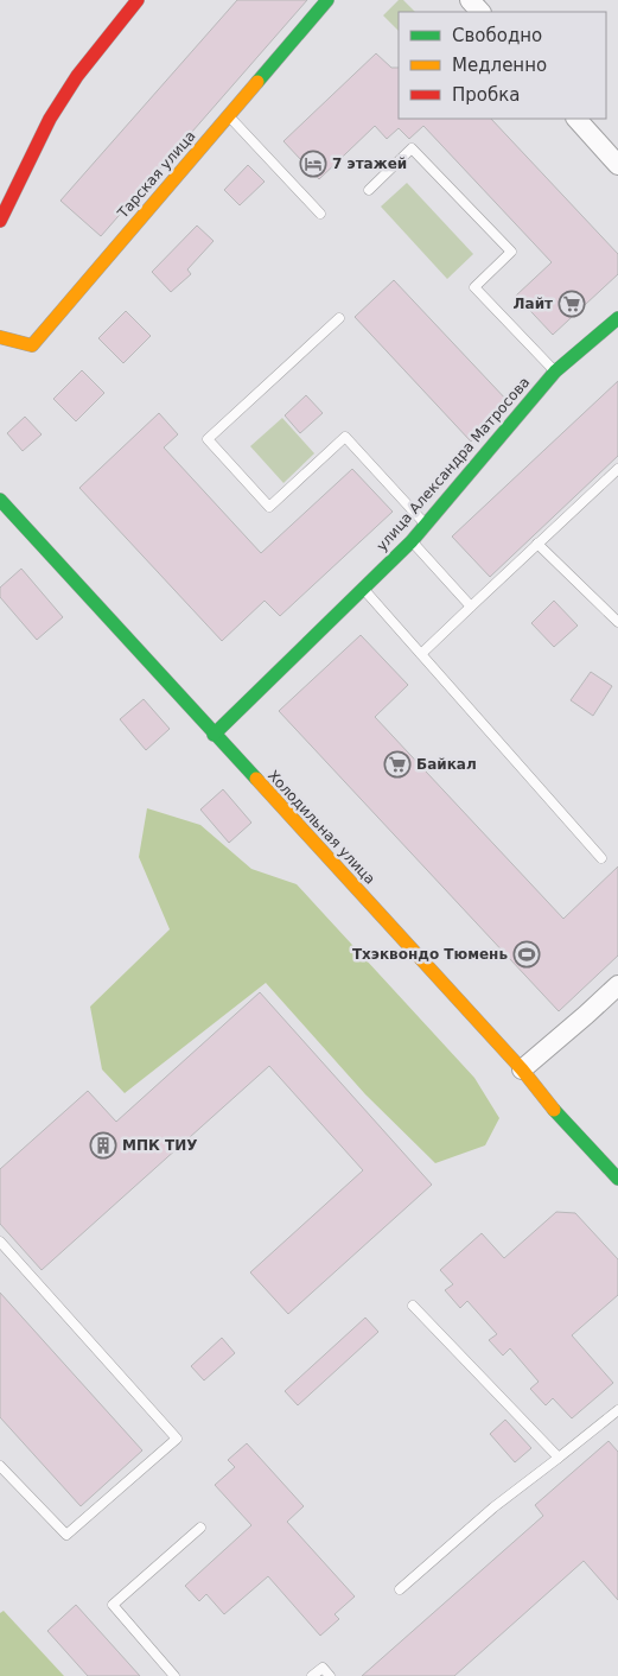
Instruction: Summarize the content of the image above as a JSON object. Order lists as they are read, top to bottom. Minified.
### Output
{"streets":{"street":["Тарская улица","улица Александра Матросова","Холодильная улица"]},"crossings":[["улица Александра Матросова","Холодильная улица"]],"places":{"hotel":["7 этажей"],"supermarket":["Лайт","Байкал"],"sports":["Тхэквондо Тюмень"],"building":["МПК ТИУ"]},"legend":["Свободно","Медленно","Пробка"]}
